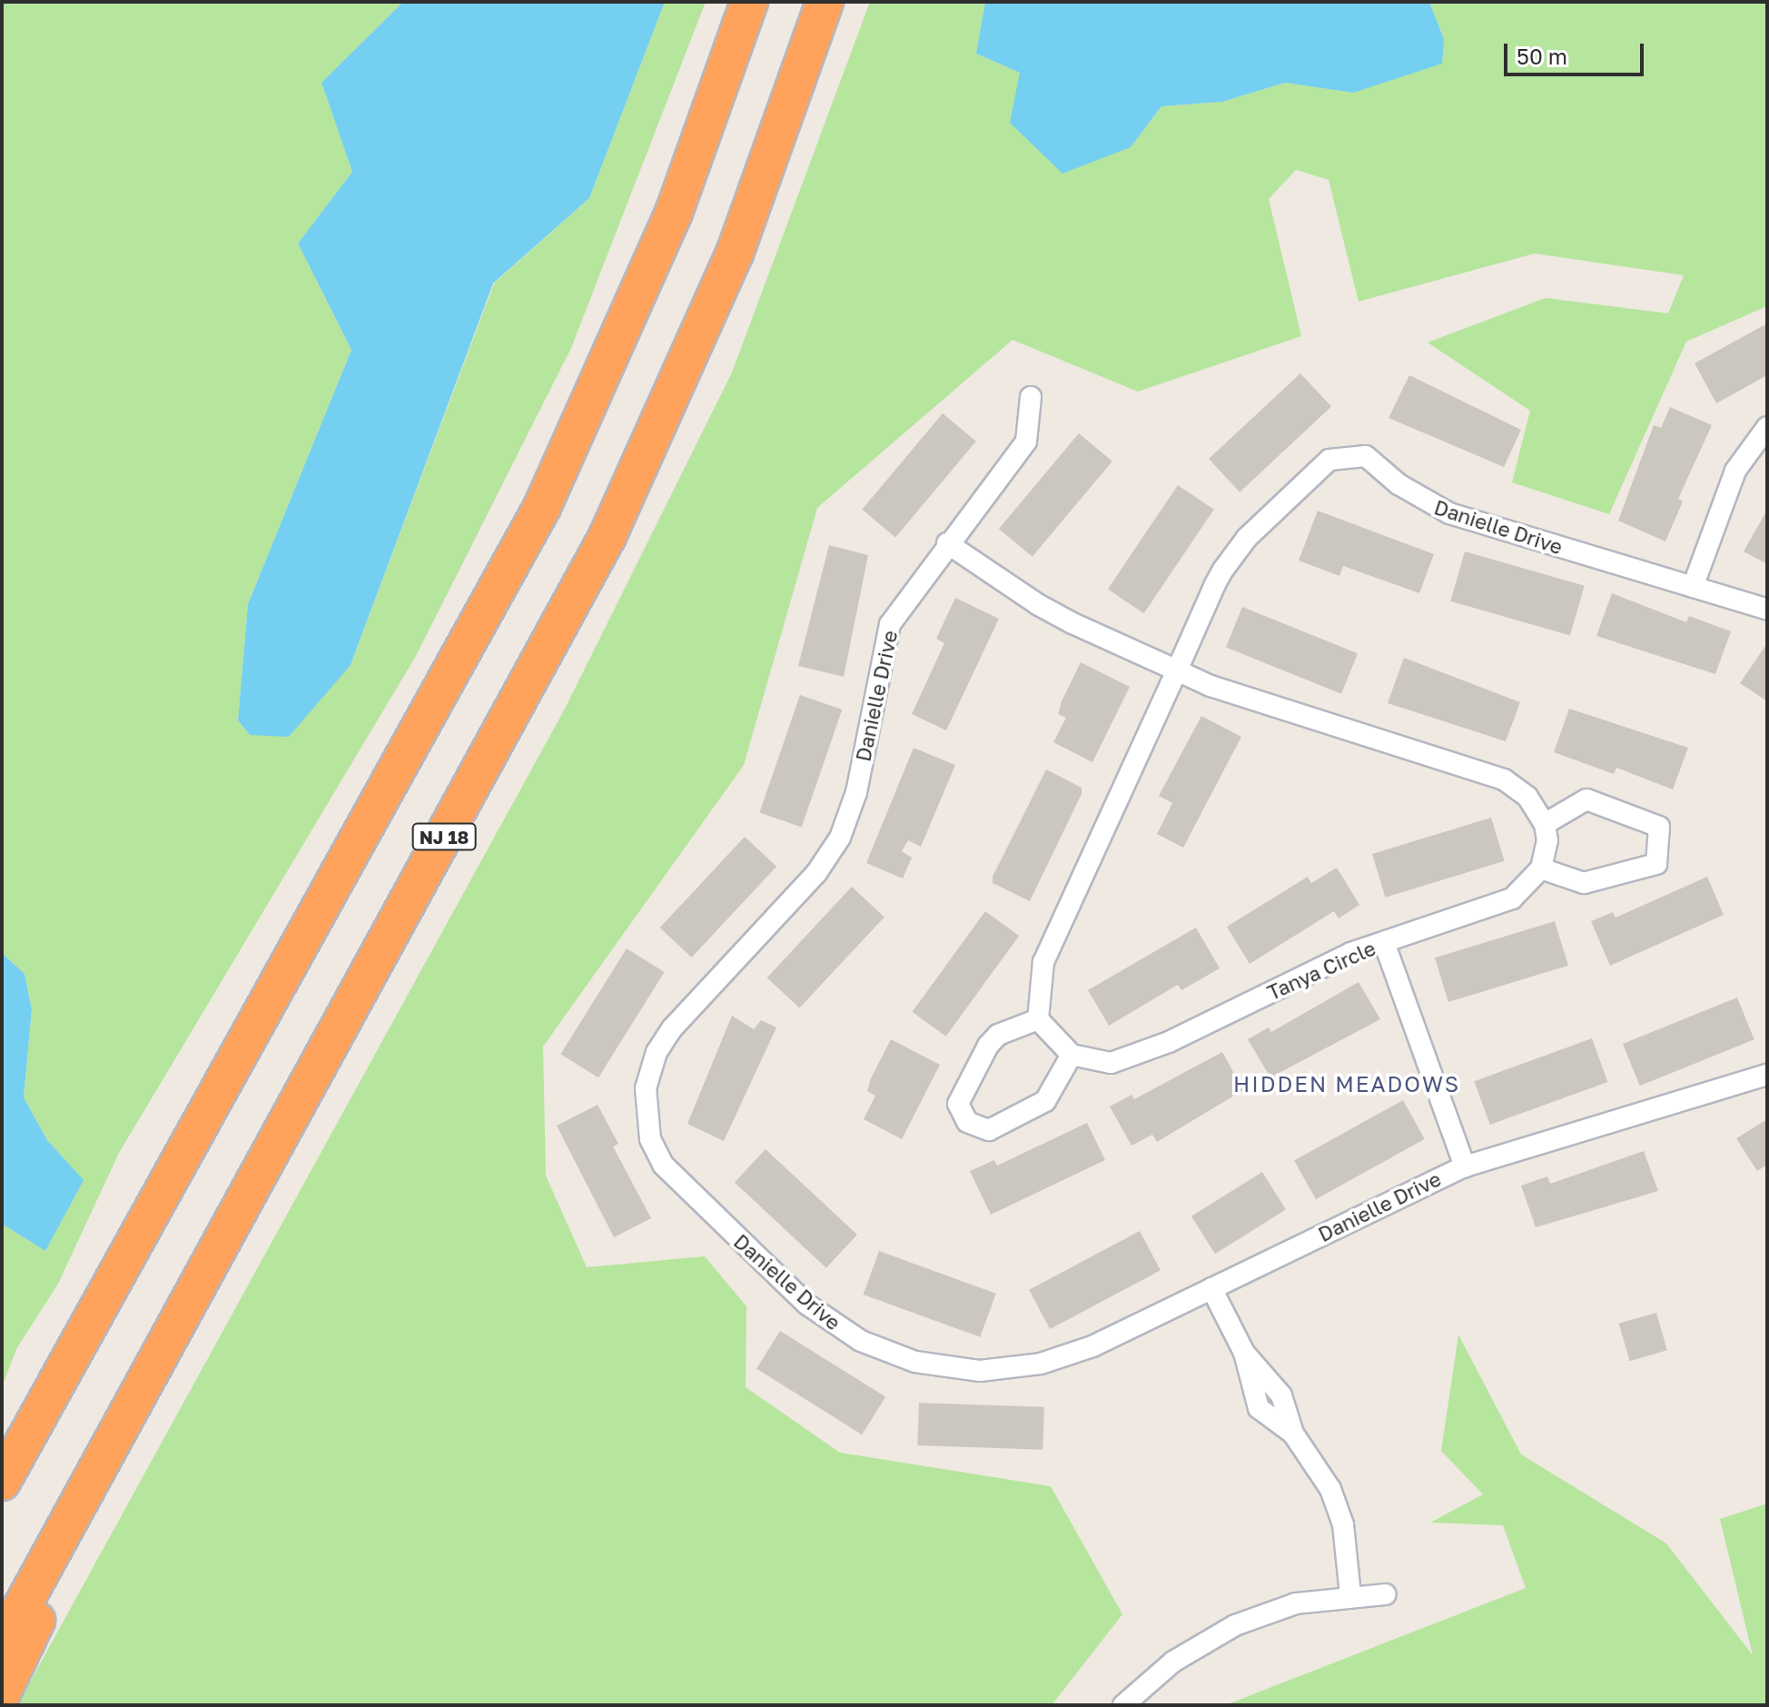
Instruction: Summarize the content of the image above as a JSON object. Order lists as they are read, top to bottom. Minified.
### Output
{"streets":{"highway":["NJ 18"],"street":["Danielle Drive","Tanya Circle"]},"districts":["HIDDEN MEADOWS"],"scale_bar":"50 m"}
